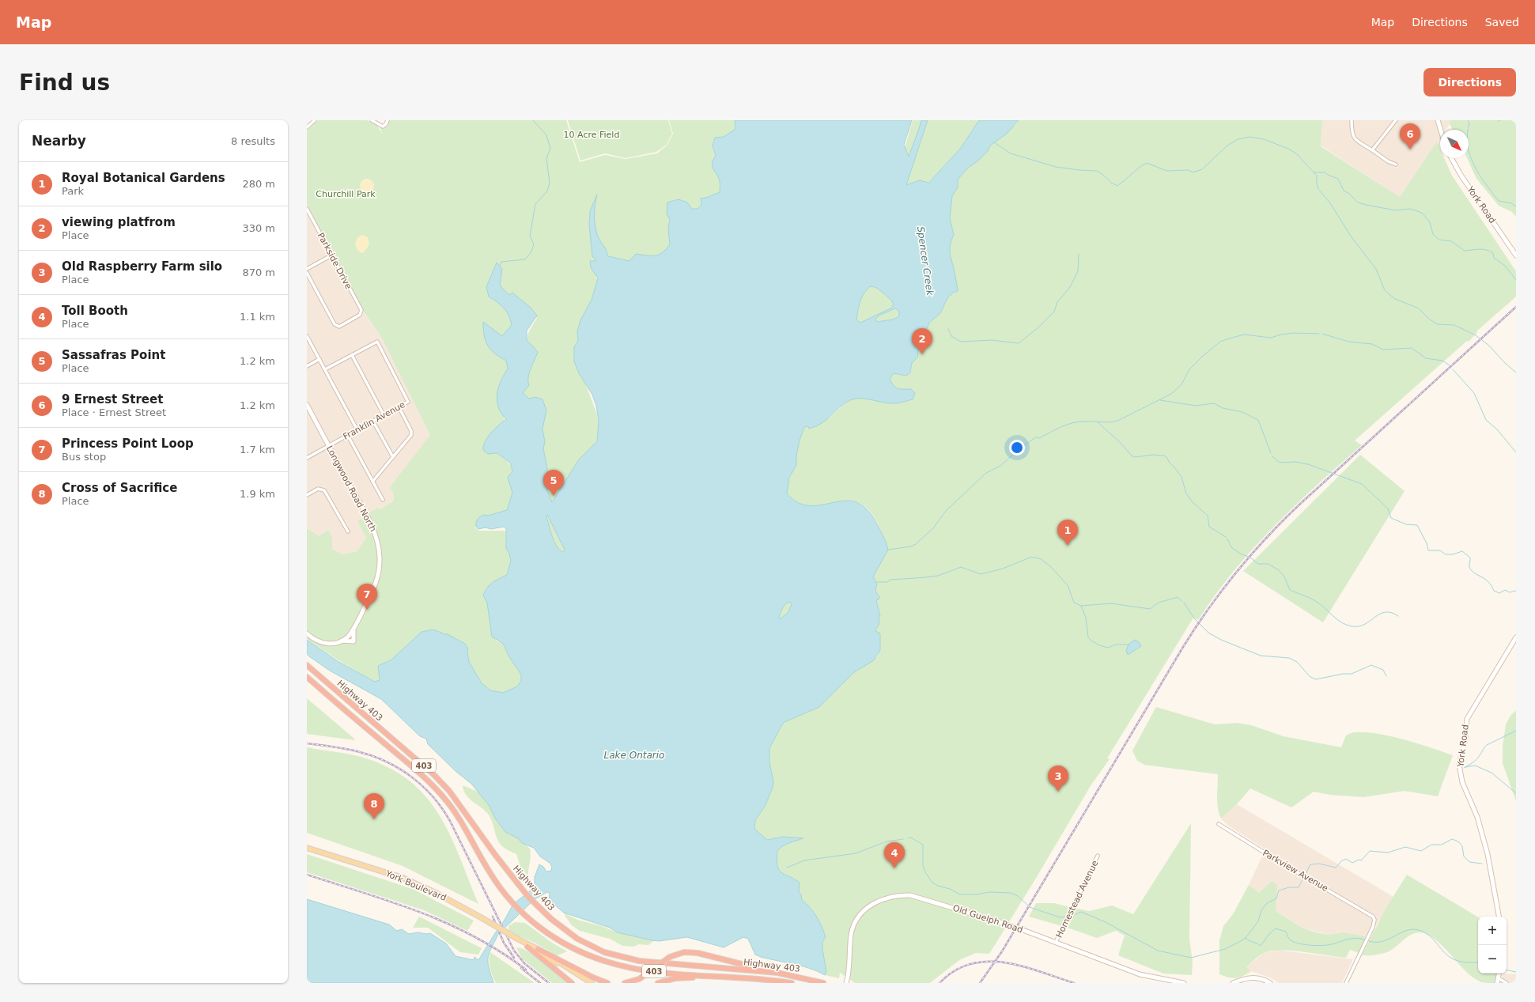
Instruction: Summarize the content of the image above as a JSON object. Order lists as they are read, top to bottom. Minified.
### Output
{"streets":{"highway":["Highway 403","403"],"main road":["York Boulevard"],"street":["York Road","Parkside Drive","Franklin Avenue","Longwood Road North","Parkview Avenue","Homestead Avenue","Old Guelph Road"]},"crossings":[["Franklin Avenue","Longwood Road North"],["Homestead Avenue","Old Guelph Road"]],"water":["Spencer Creek","Lake Ontario"],"parks":["10 Acre Field","Churchill Park"],"north":"bottom right","page":{"header":"Map","nav":["Map","Directions","Saved"],"buttons":"Directions","title":"Find us","heading":["Nearby","8 results"],"pins":["6","2","5","1","7","3","8","4"],"list":[{"mark":"1","name":"Royal Botanical Gardens","note":"Park","value":"280 m"},{"mark":"2","name":"viewing platfrom","note":"Place","value":"330 m"},{"mark":"3","name":"Old Raspberry Farm silo","note":"Place","value":"870 m"},{"mark":"4","name":"Toll Booth","note":"Place","value":"1.1 km"},{"mark":"5","name":"Sassafras Point","note":"Place","value":"1.2 km"},{"mark":"6","name":"9 Ernest Street","note":"Place · Ernest Street","value":"1.2 km"},{"mark":"7","name":"Princess Point Loop","note":"Bus stop","value":"1.7 km"},{"mark":"8","name":"Cross of Sacrifice","note":"Place","value":"1.9 km"}],"map_buttons":["+","−"]}}
